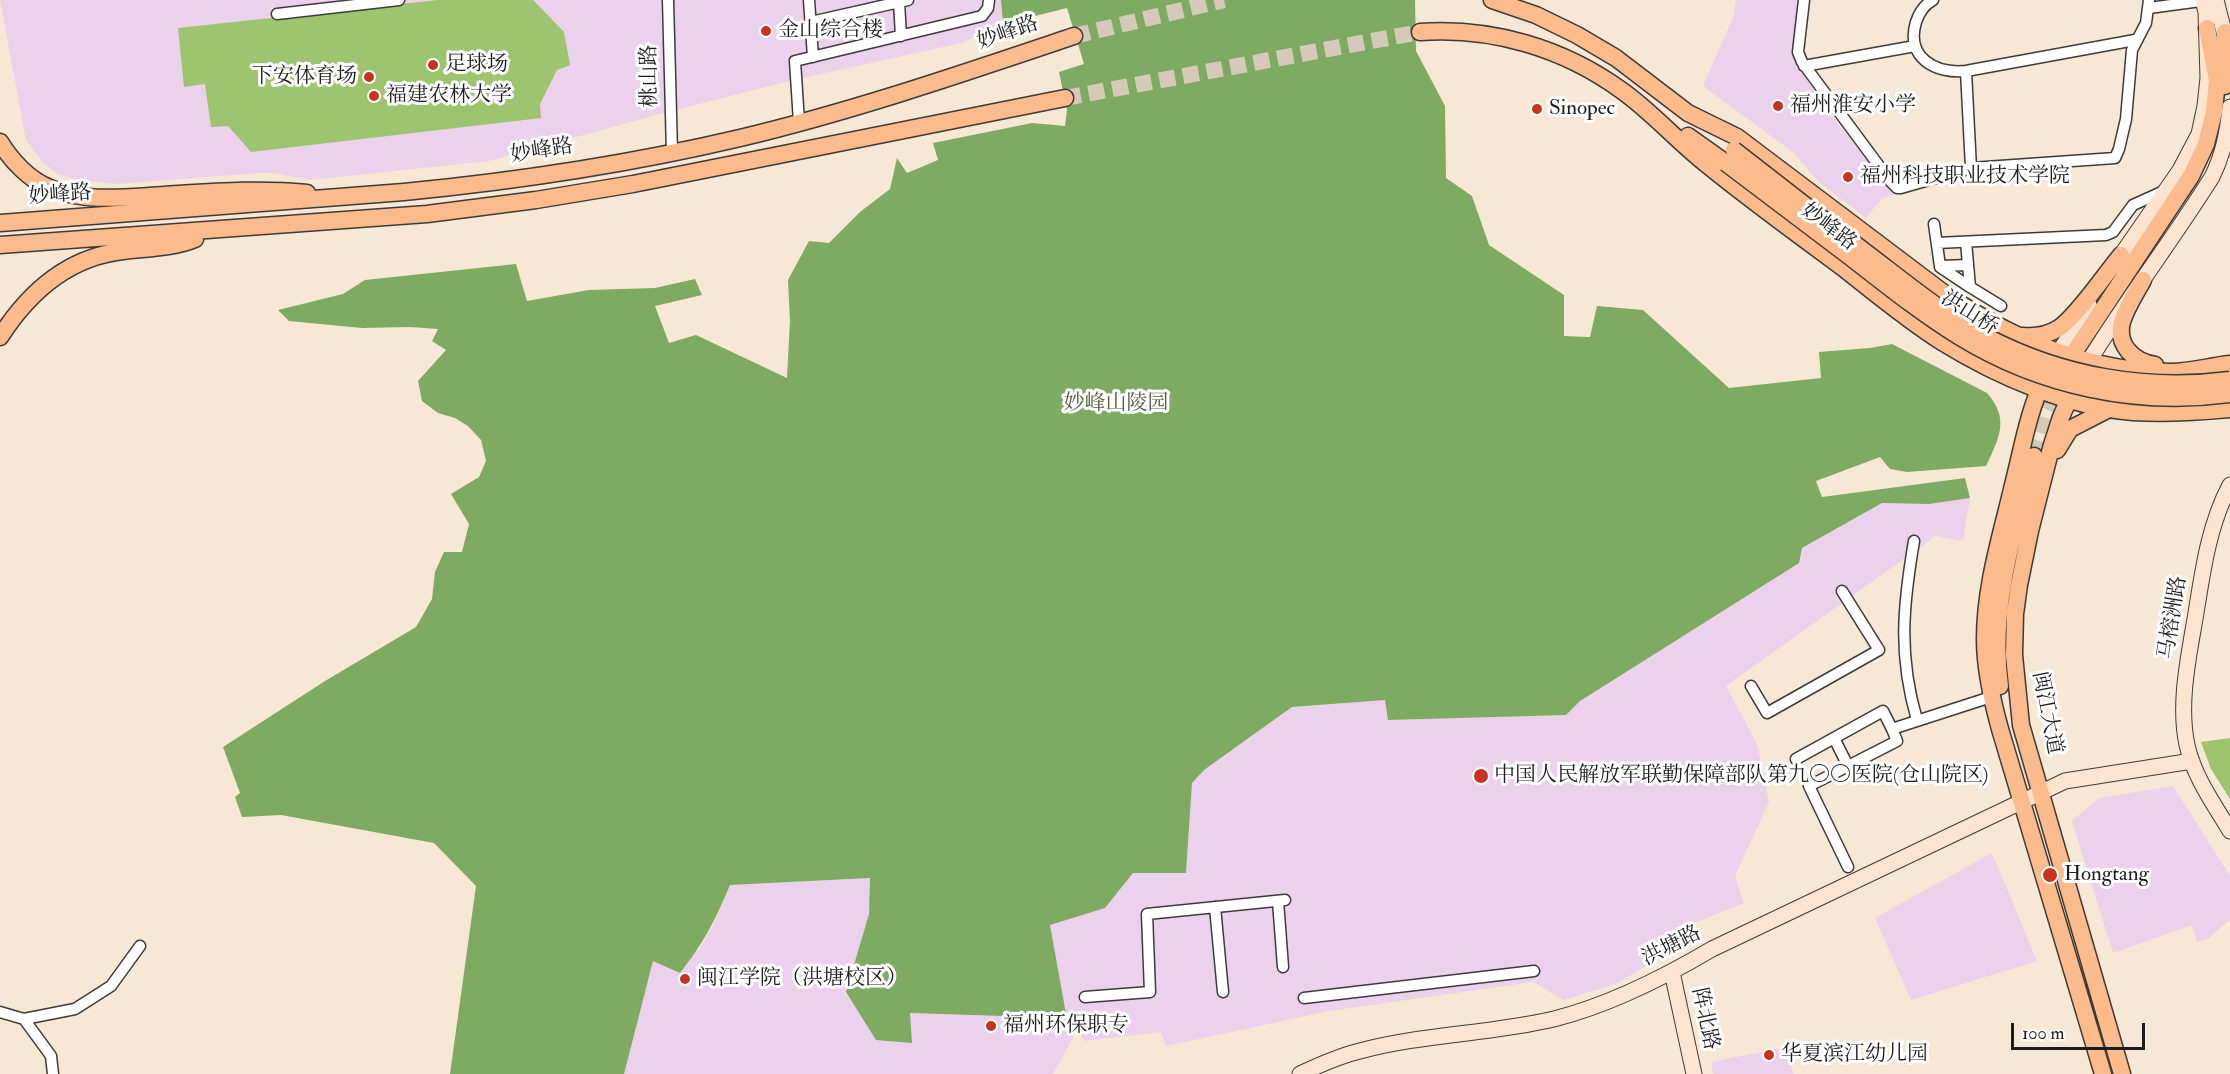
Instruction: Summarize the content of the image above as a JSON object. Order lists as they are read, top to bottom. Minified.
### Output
{"streets":{"main road":["妙峰路","洪山桥","闽江大道"],"street":["桃山路","马榕洲路","洪塘路","阵北路"]},"crossings":[["妙峰路","桃山路"],["妙峰路","闽江大道"],["马榕洲路","洪塘路"],["闽江大道","洪塘路"],["洪塘路","阵北路"]],"parks":["妙峰山陵园"],"places":["金山综合楼","足球场","下安体育场","福建农林大学","福州淮安小学","Sinopec","福州科技职业技术学院","中国人民解放军联勤保障部队第九〇〇医院(仓山院区)","Hongtang","闽江学院（洪塘校区）","福州环保职专","华夏滨江幼儿园"],"scale_bar":"100 m"}
